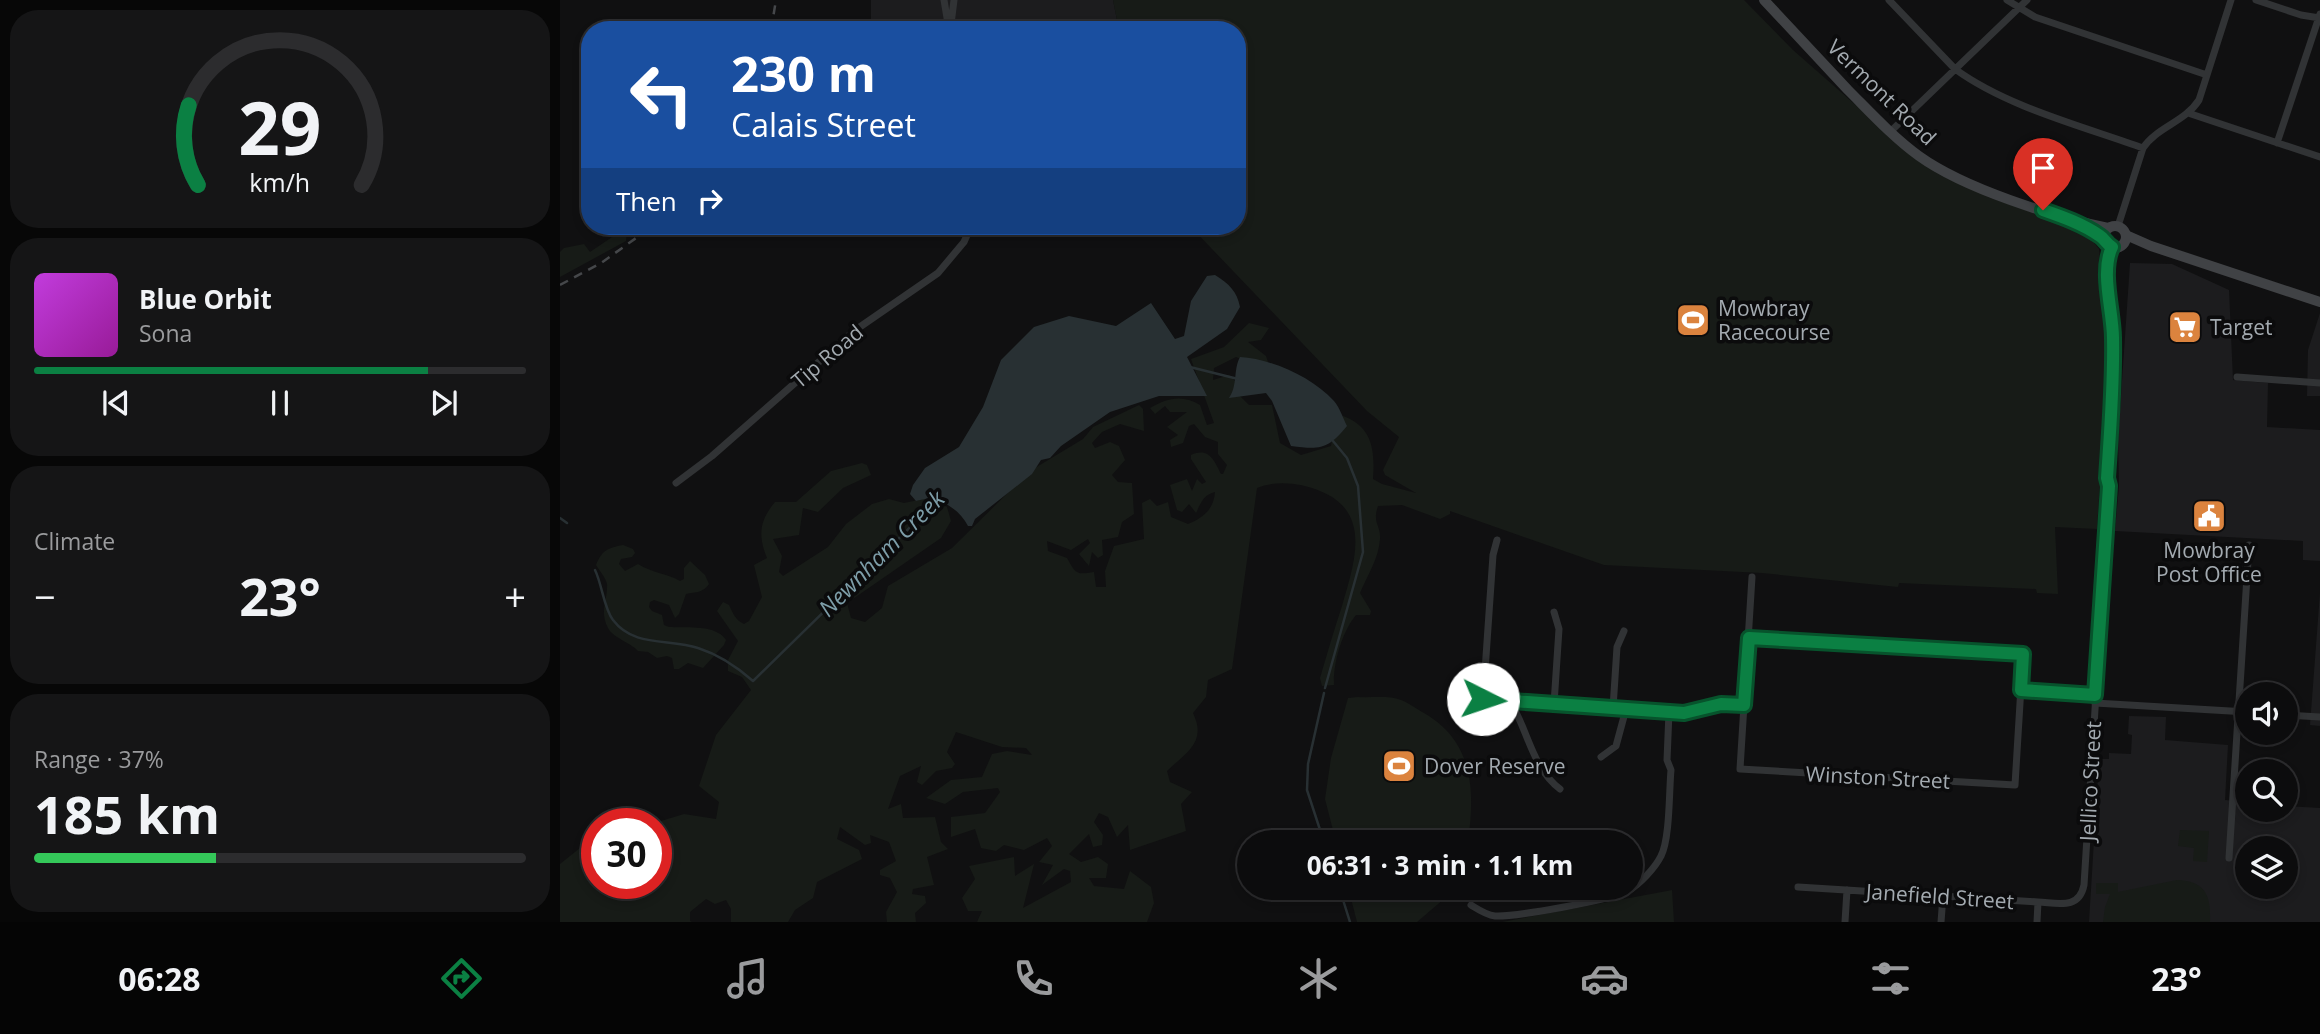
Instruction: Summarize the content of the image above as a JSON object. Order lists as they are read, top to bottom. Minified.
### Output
{"streets":{"street":["Vermont Road","Tip Road","Winston Street","Jellico Street","Janefield Street"]},"crossings":[["Vermont Road","Jellico Street"],["Jellico Street","Janefield Street"]],"water":["Newnham Creek"],"places":{"sports":["Mowbray Racecourse","Dover Reserve"],"supermarket":["Target"],"public building":["Mowbray Post Office"]},"page":{"turn":["230 m","Calais Street"],"then":"Then","song":["Blue Orbit","Sona"],"tile":["Climate",["Range · 37%","185 km"]],"heat":["−","23°","+"],"limit":"30","trip":"06:31 · 3 min · 1.1 km","tabs":["06:28","23°"],"gauge":["29","km/h"]}}
